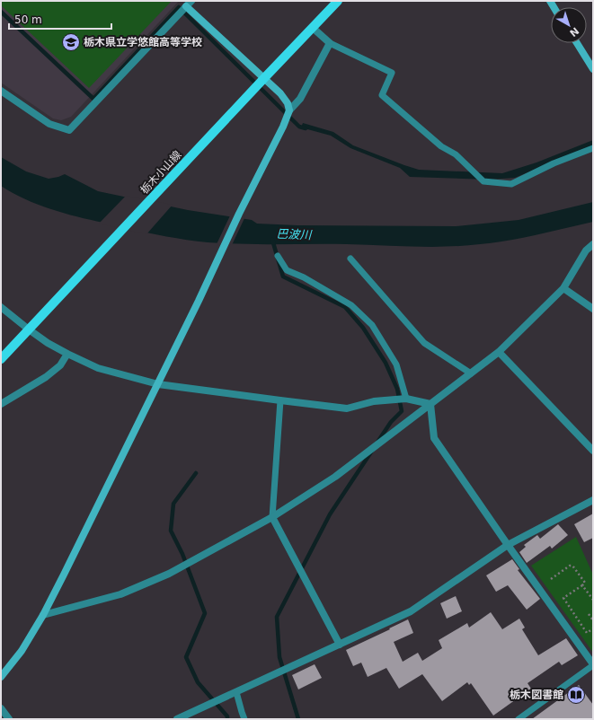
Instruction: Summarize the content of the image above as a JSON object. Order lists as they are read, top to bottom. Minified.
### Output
{"streets":{"main road":["栃木小山線"]},"water":["巴波川"],"places":{"school or university":["栃木県立学悠館高等学校"],"library":["栃木図書館"]},"scale_bar":"50 m","north":"bottom right"}
